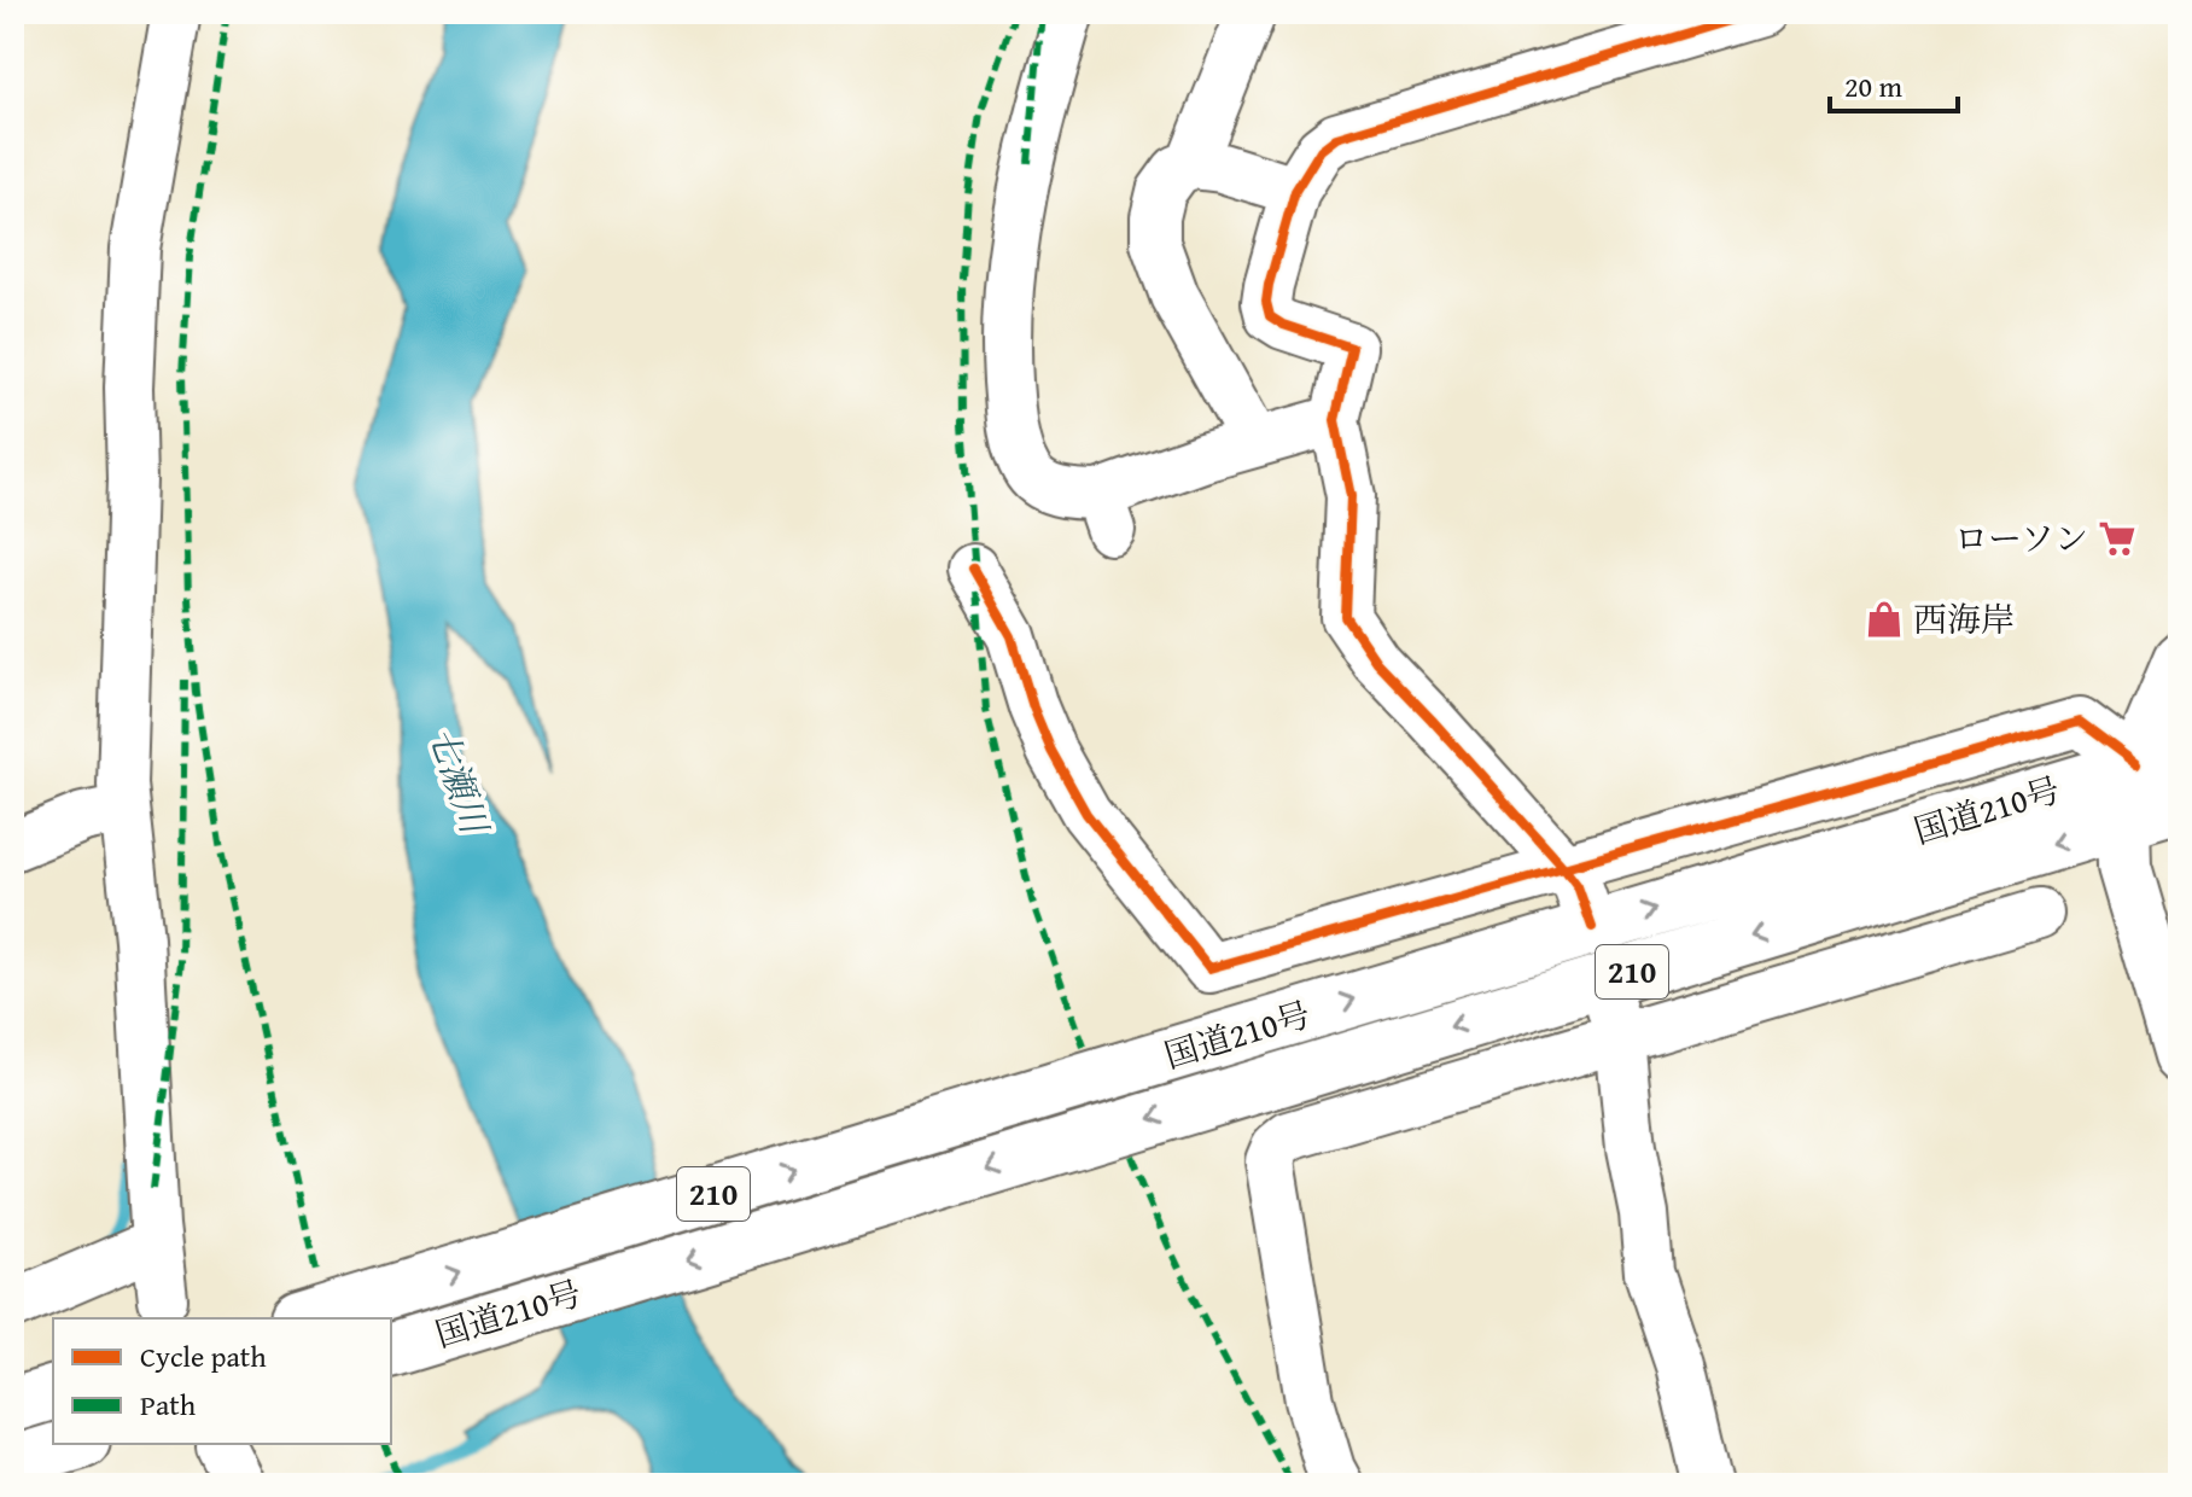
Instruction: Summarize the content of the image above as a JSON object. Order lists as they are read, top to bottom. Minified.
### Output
{"streets":{"main road":["国道210号","210"]},"water":["七瀬川"],"places":{"supermarket":["ローソン"],"shop":["西海岸"]},"legend":["Cycle path","Path"],"scale_bar":"20 m"}
